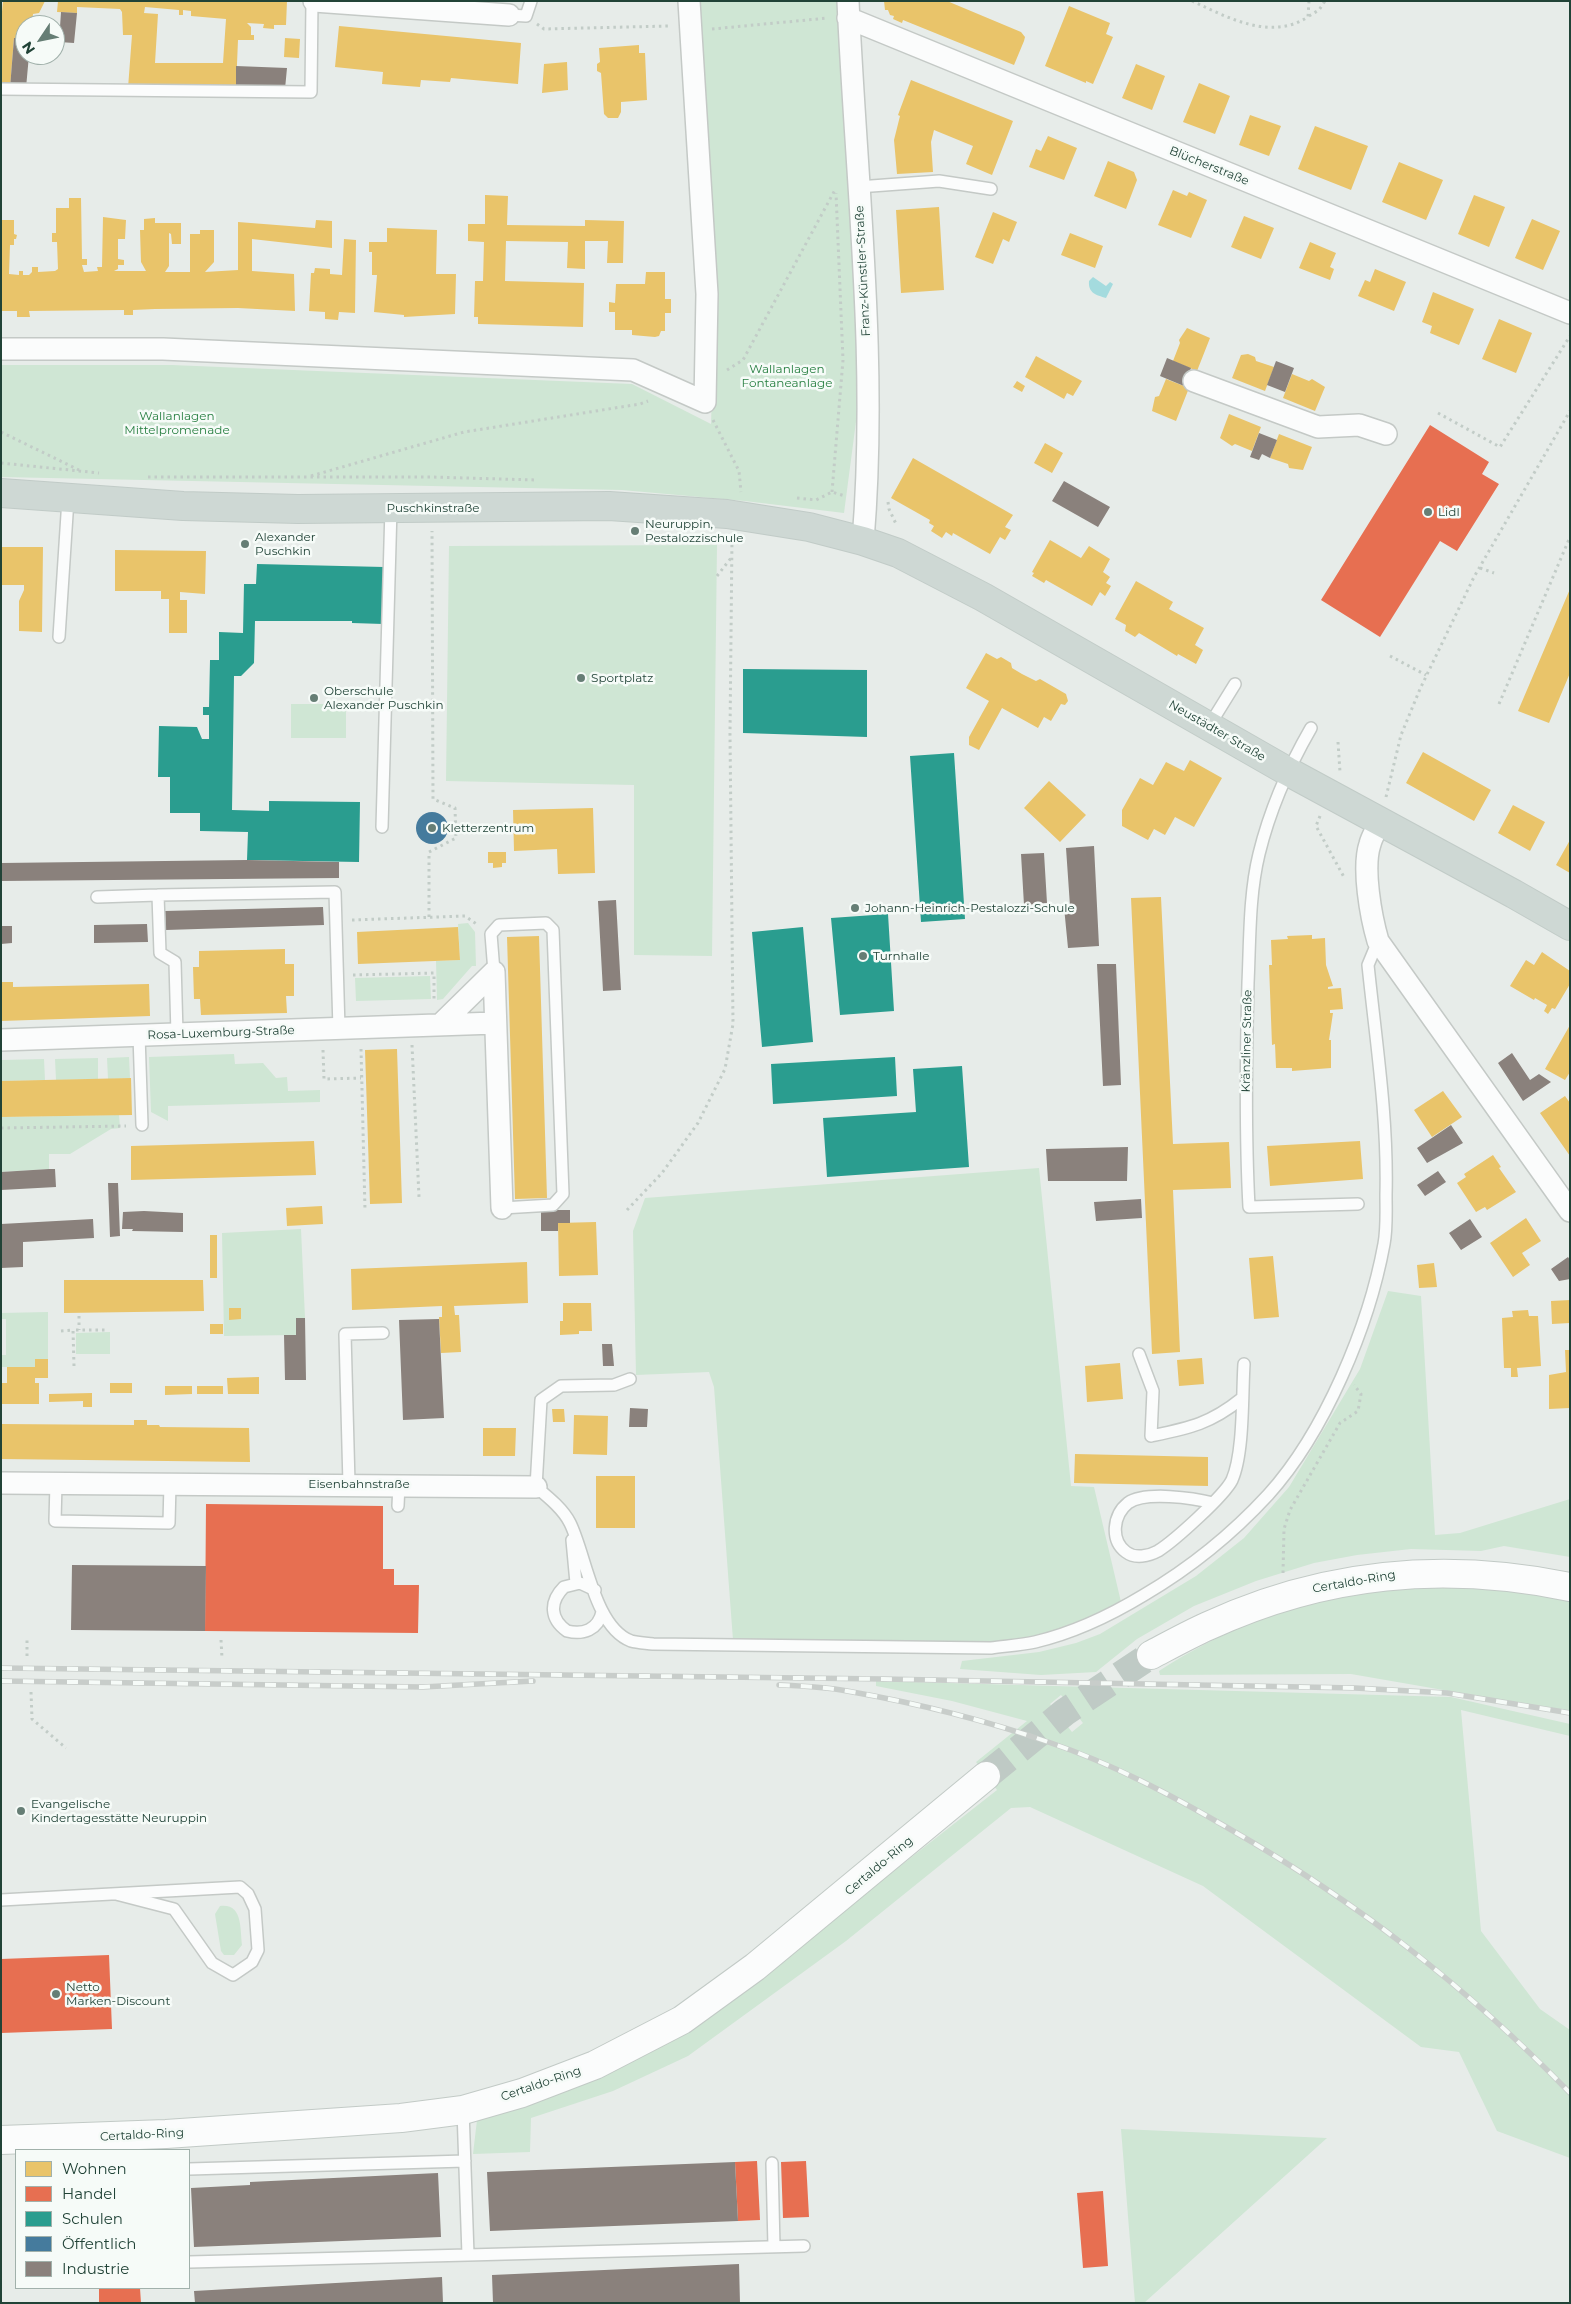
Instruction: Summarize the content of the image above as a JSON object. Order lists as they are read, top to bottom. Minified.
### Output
{"streets":{"main road":["Puschkinstraße","Neustädter Straße","Certaldo-Ring"],"street":["Blücherstraße","Franz-Künstler-Straße","Rosa-Luxemburg-Straße","Eisenbahnstraße"],"lane":["Kränzliner Straße"]},"crossings":[["Blücherstraße","Franz-Künstler-Straße"],["Franz-Künstler-Straße","Puschkinstraße"],["Franz-Künstler-Straße","Neustädter Straße"],["Puschkinstraße","Neustädter Straße"],["Neustädter Straße","Kränzliner Straße"]],"parks":["Wallanlagen Fontaneanlage","Wallanlagen Mittelpromenade"],"places":["Lidl","Neuruppin, Pestalozzischule","Alexander Puschkin","Sportplatz","Oberschule Alexander Puschkin","Kletterzentrum","Johann-Heinrich-Pestalozzi-Schule","Turnhalle","Evangelische Kindertagesstätte Neuruppin","Netto Marken-Discount"],"legend":["Wohnen","Handel","Schulen","Öffentlich","Industrie"],"north":"bottom left"}
